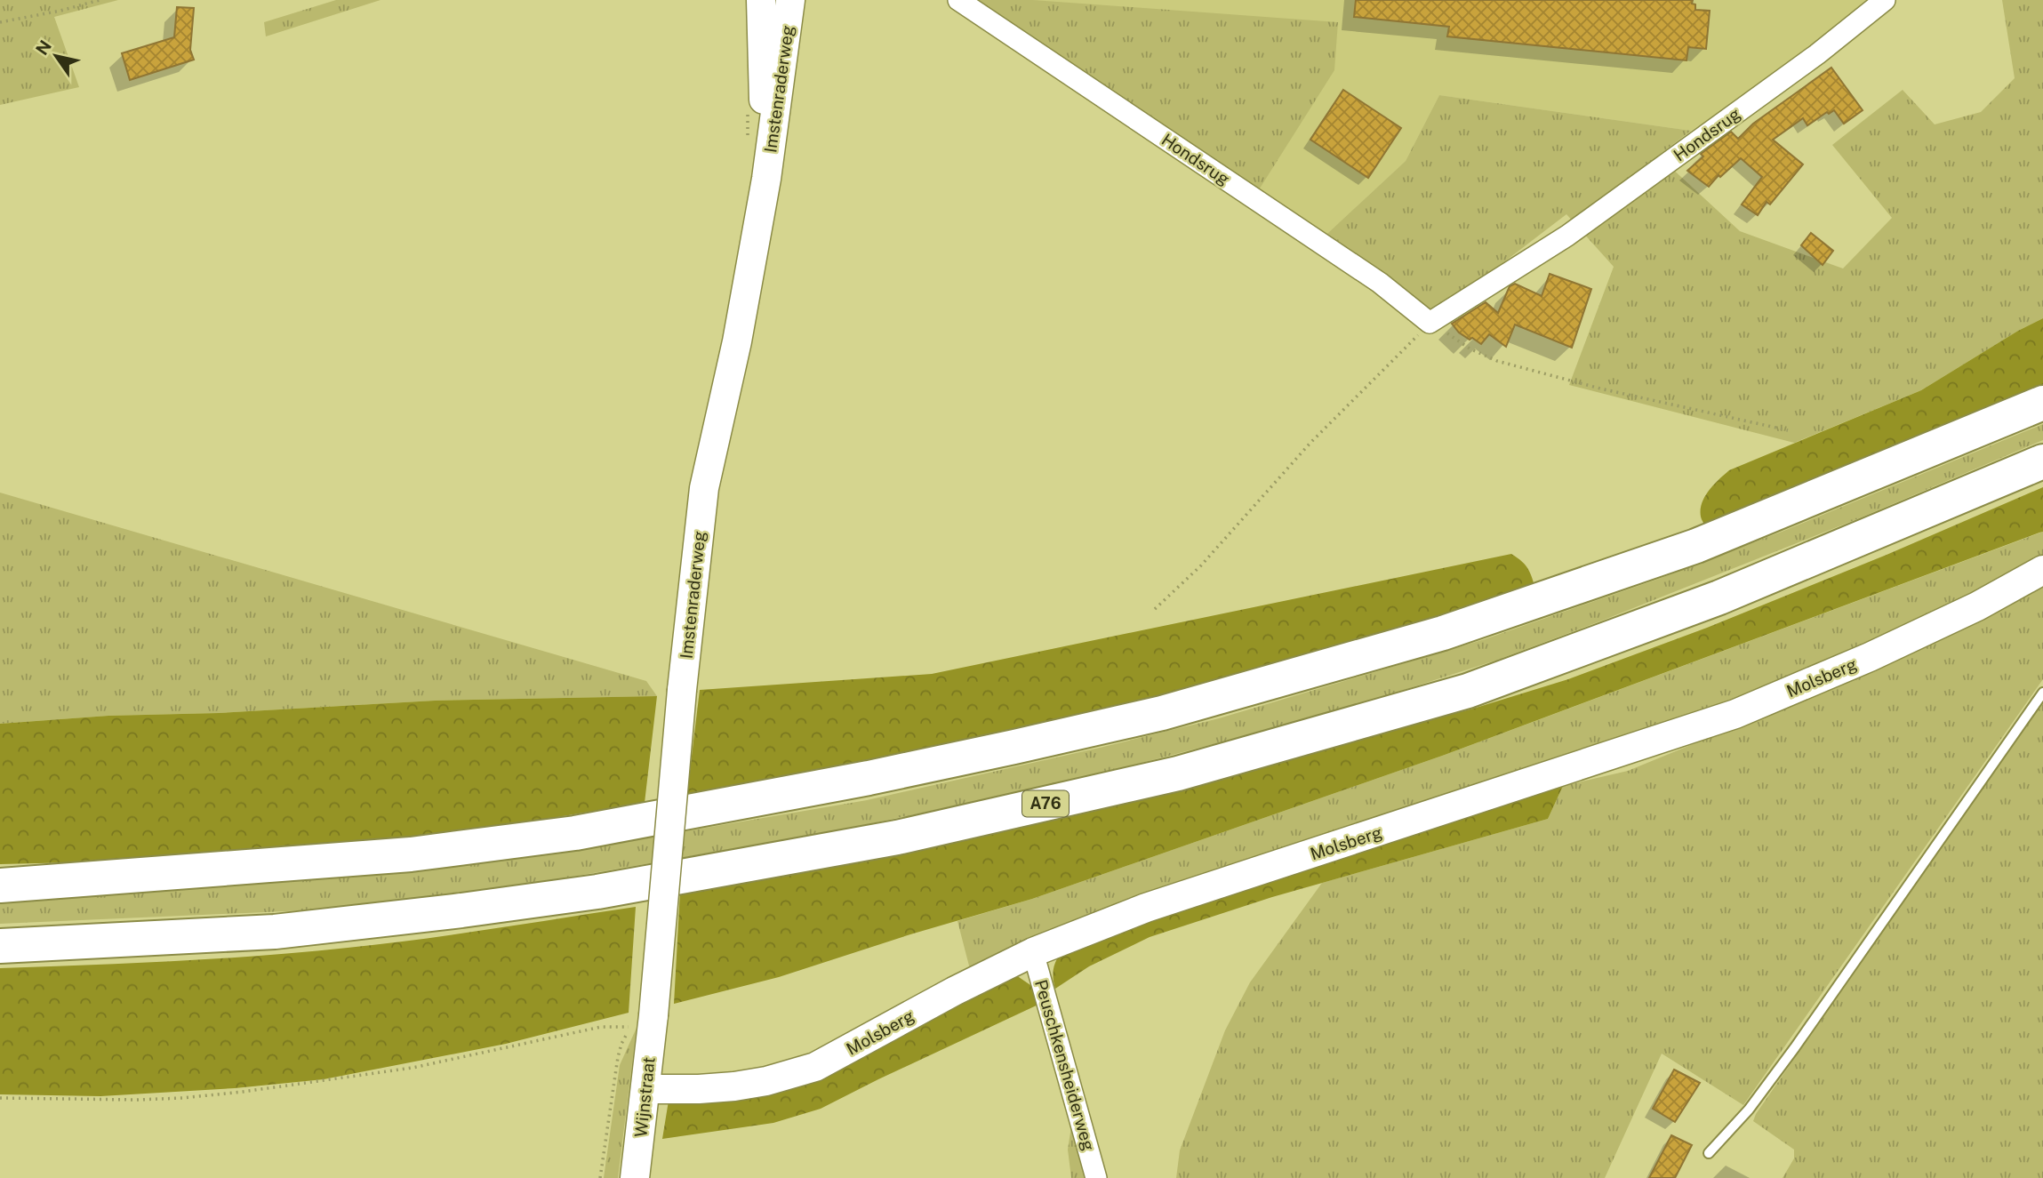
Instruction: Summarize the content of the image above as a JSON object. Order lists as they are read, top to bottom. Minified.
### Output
{"streets":{"highway":["A76"],"street":["Imstenraderweg","Hondsrug","Molsberg","Peuschkensheiderweg","Wijnstraat"]},"crossings":[["Imstenraderweg","Wijnstraat"],["Molsberg","Peuschkensheiderweg"],["Molsberg","Wijnstraat"]],"north":"top left"}
